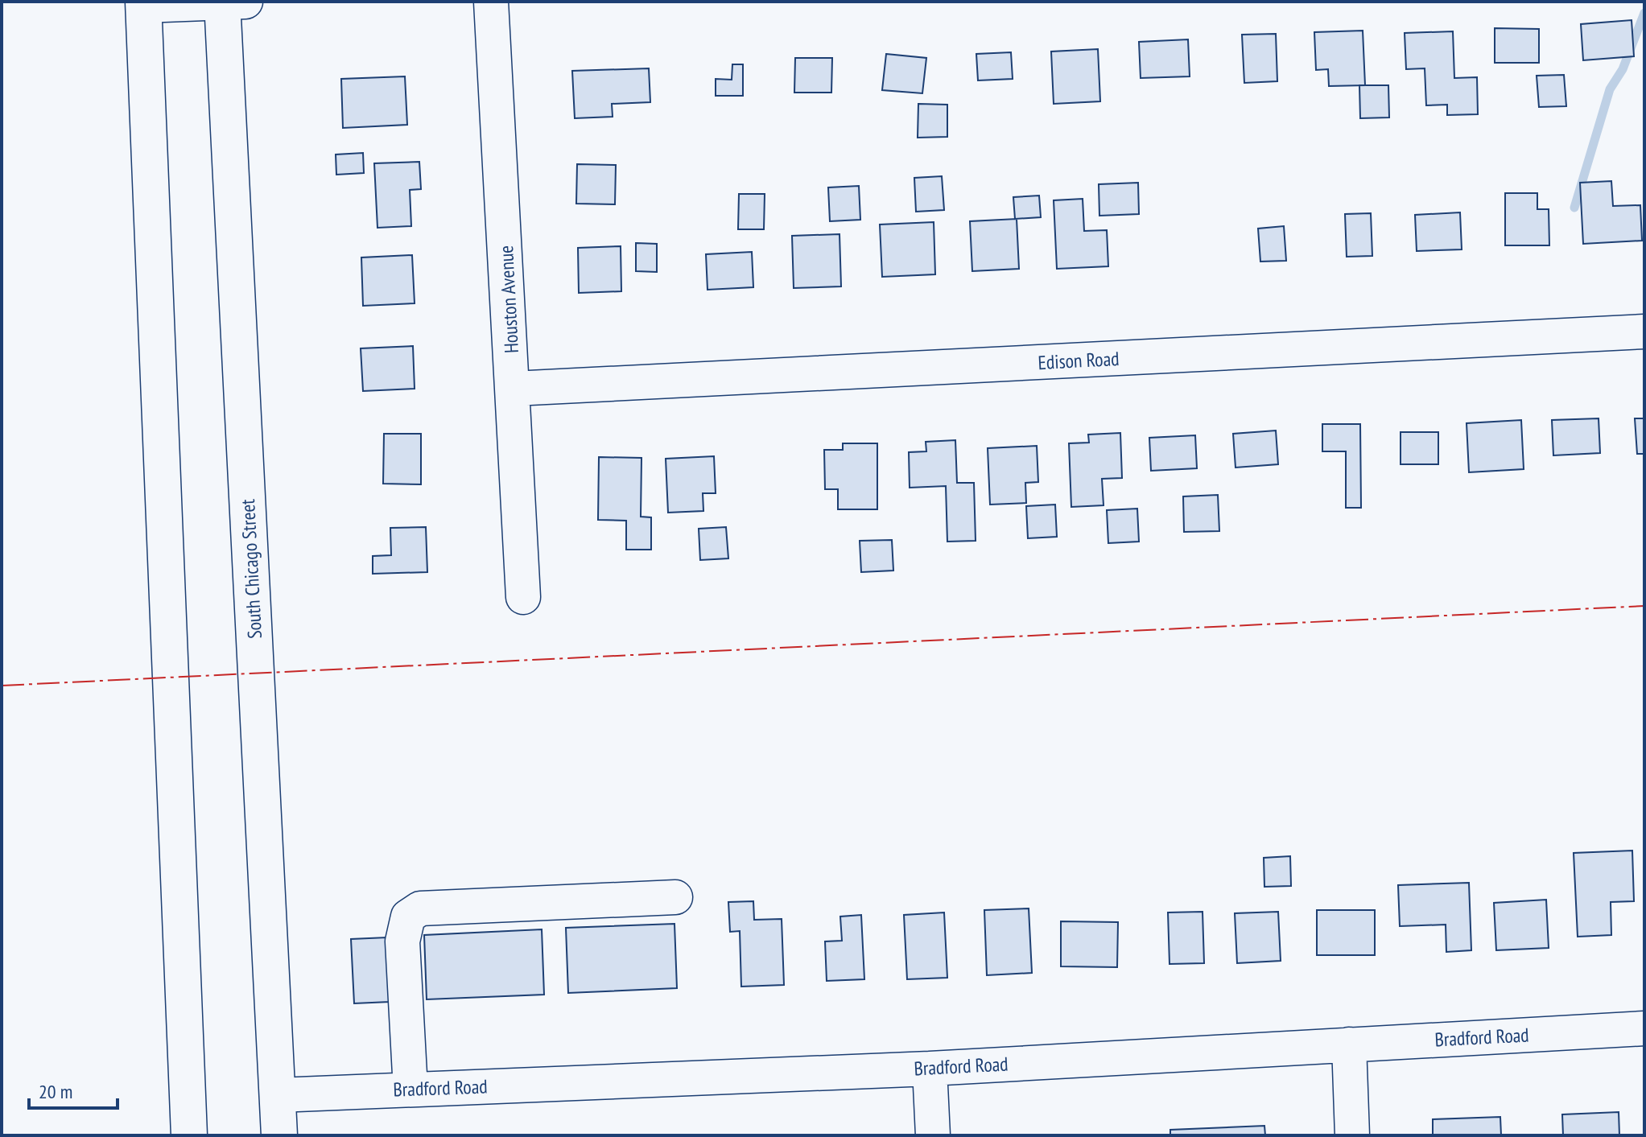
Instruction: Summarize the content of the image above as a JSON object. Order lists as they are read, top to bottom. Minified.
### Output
{"streets":{"main road":["South Chicago Street"],"street":["Houston Avenue","Edison Road","Bradford Road"]},"crossings":[["Houston Avenue","Edison Road"],["South Chicago Street","Bradford Road"]],"scale_bar":"20 m"}
